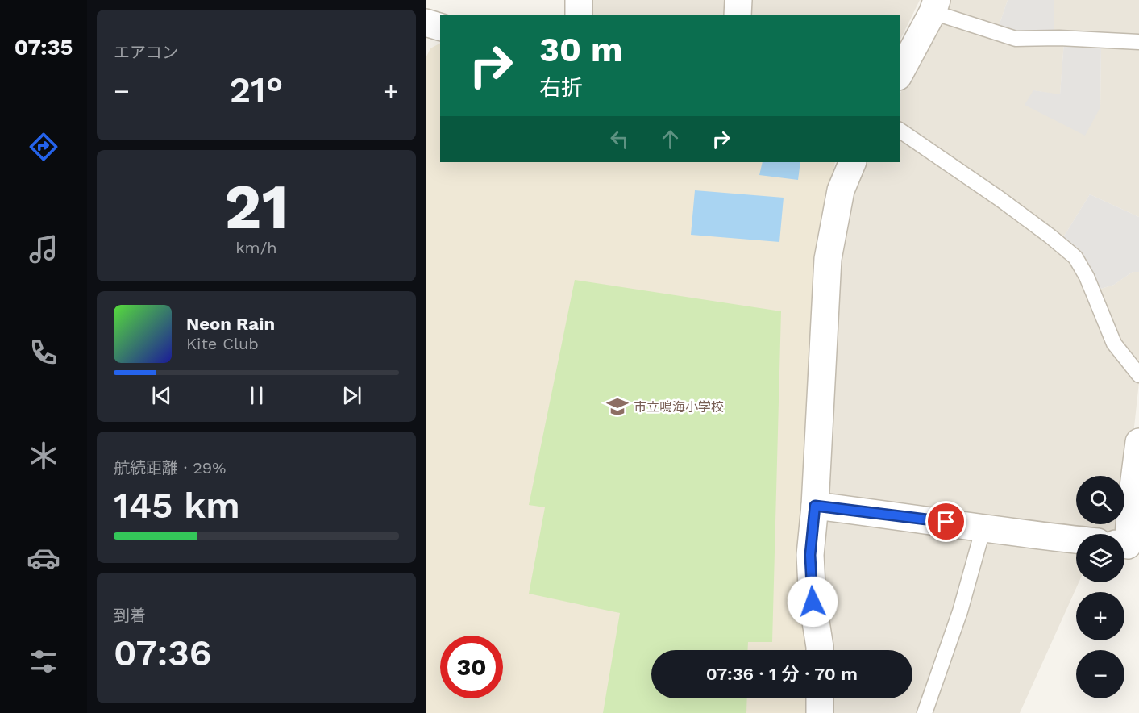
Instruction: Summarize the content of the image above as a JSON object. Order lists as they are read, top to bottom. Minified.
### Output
{"places":{"school or university":["市立鳴海小学校"]},"page":{"tabs":"07:35","tile":["エアコン",["21","km/h"],["航続距離 · 29%","145 km"],["到着","07:36"]],"turn":["30 m","右折"],"heat":["−","21°","+"],"song":["Neon Rain","Kite Club"],"map_buttons":["+","−"],"limit":"30","trip":"07:36 · 1 分 · 70 m"}}
